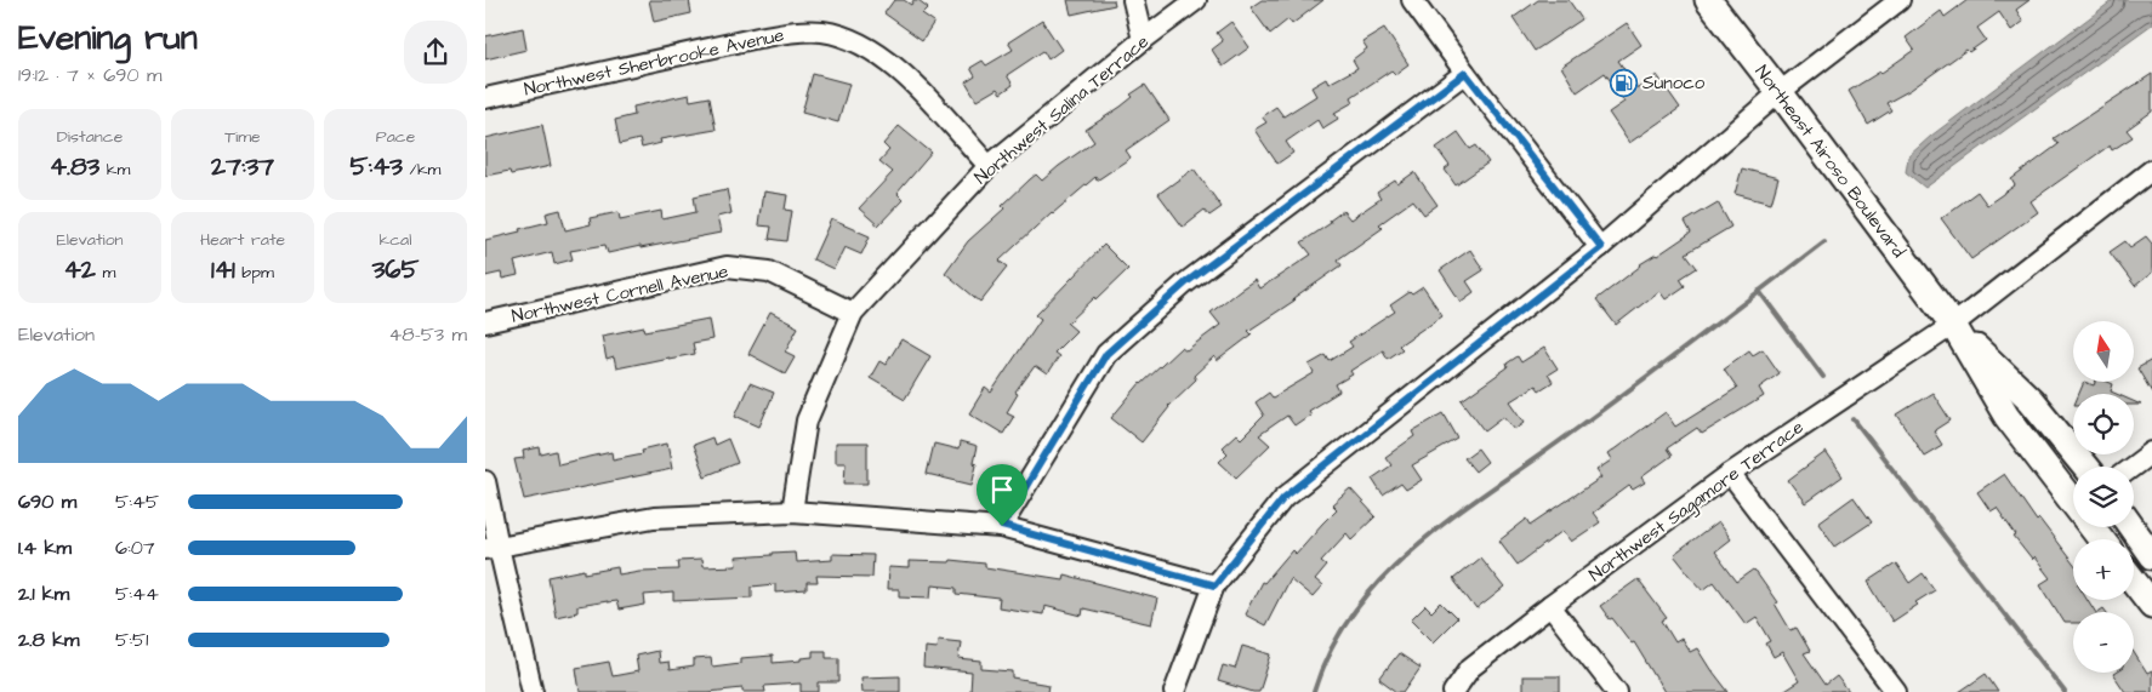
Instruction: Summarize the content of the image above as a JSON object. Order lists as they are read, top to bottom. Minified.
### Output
{"streets":{"main road":["Northeast Airoso Boulevard"],"street":["Northwest Sherbrooke Avenue","Northwest Salina Terrace","Northwest Cornell Avenue","Northwest Sagamore Terrace"]},"crossings":[["Northwest Sherbrooke Avenue","Northwest Salina Terrace"],["Northwest Salina Terrace","Northwest Cornell Avenue"],["Northeast Airoso Boulevard","Northwest Sagamore Terrace"]],"places":{"fuel station":["Sunoco"]},"north":"top","page":{"heading":["Evening run","19:12 · 7 × 690 m"],"stats":[["Distance","4.83 km"],["Time","27:37"],["Pace","5:43 /km"],["Elevation","42 m"],["Heart rate","141 bpm"],["kcal","365"]],"chart":["Elevation","48–53 m"],"map_buttons":["+","−"],"list":[{"name":"690 m","note":"5:45"},{"name":"1.4 km","note":"6:07"},{"name":"2.1 km","note":"5:44"},{"name":"2.8 km","note":"5:51"}]}}
